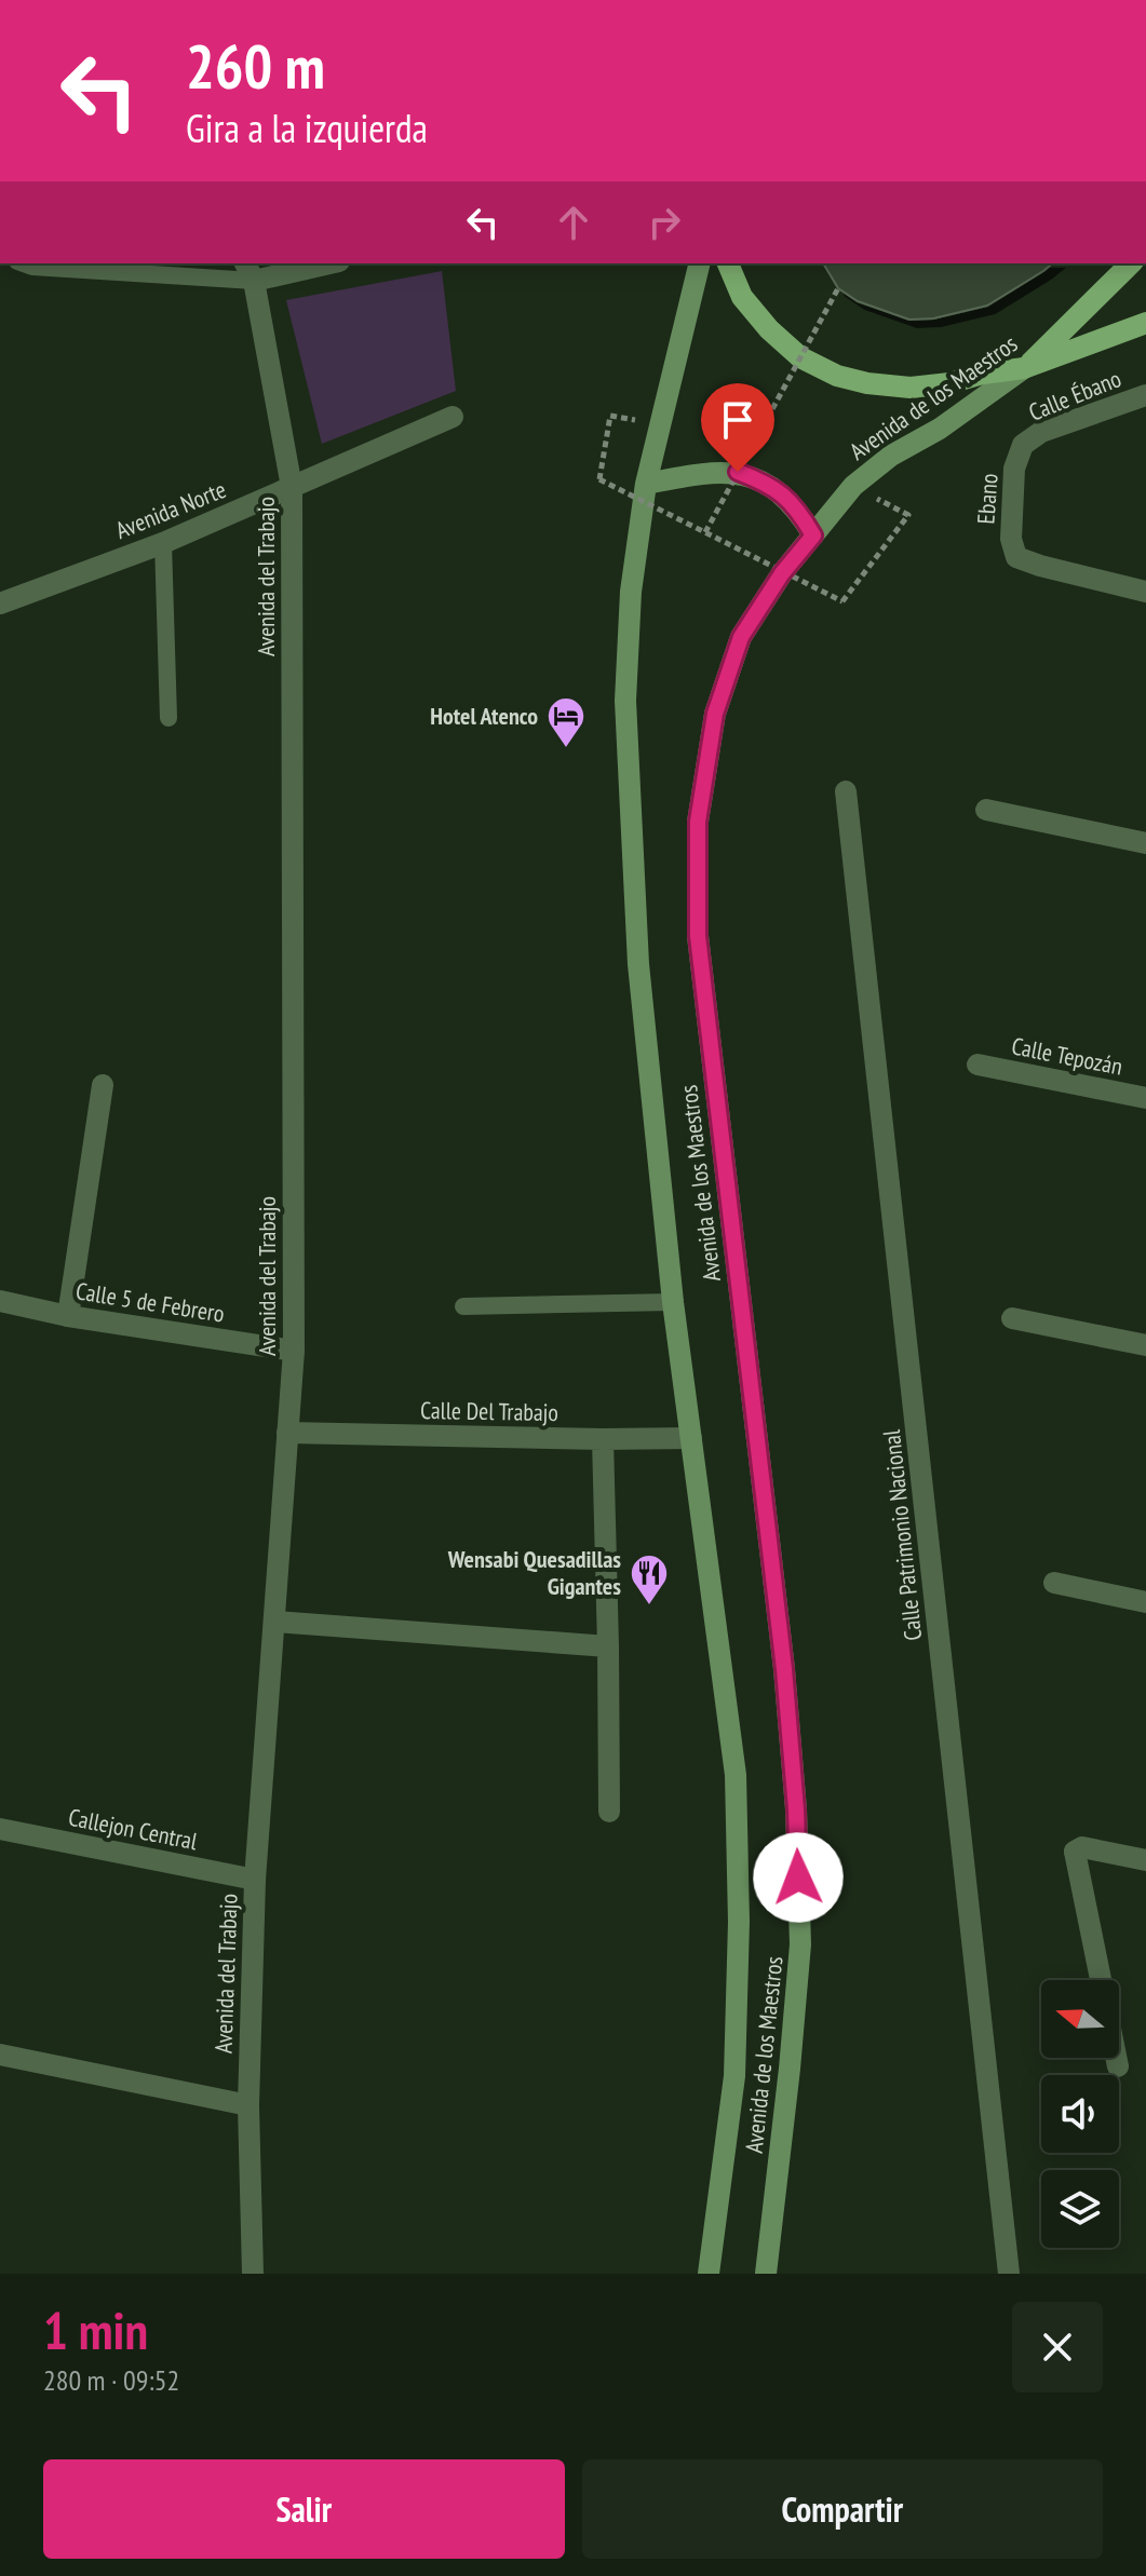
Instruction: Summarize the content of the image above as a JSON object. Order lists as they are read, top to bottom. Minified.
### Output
{"streets":{"main road":["Avenida de los Maestros"],"street":["Calle Ébano","Ebano","Avenida Norte","Avenida del Trabajo","Calle Tepozán","Calle 5 de Febrero","Calle Del Trabajo","Calle Patrimonio Nacional","Callejon Central"]},"crossings":[["Calle Ébano","Ebano"],["Avenida de los Maestros","Calle Del Trabajo"],["Avenida Norte","Avenida del Trabajo"],["Avenida del Trabajo","Calle 5 de Febrero"],["Avenida del Trabajo","Calle Del Trabajo"],["Avenida del Trabajo","Callejon Central"]],"places":{"hotel":["Hotel Atenco"],"restaurant":["Wensabi Quesadillas Gigantes"]},"north":"left","page":{"turn":["260 m","Gira a la izquierda"],"heading":["1 min","280 m · 09:52"],"buttons":["Salir","Compartir"]}}
